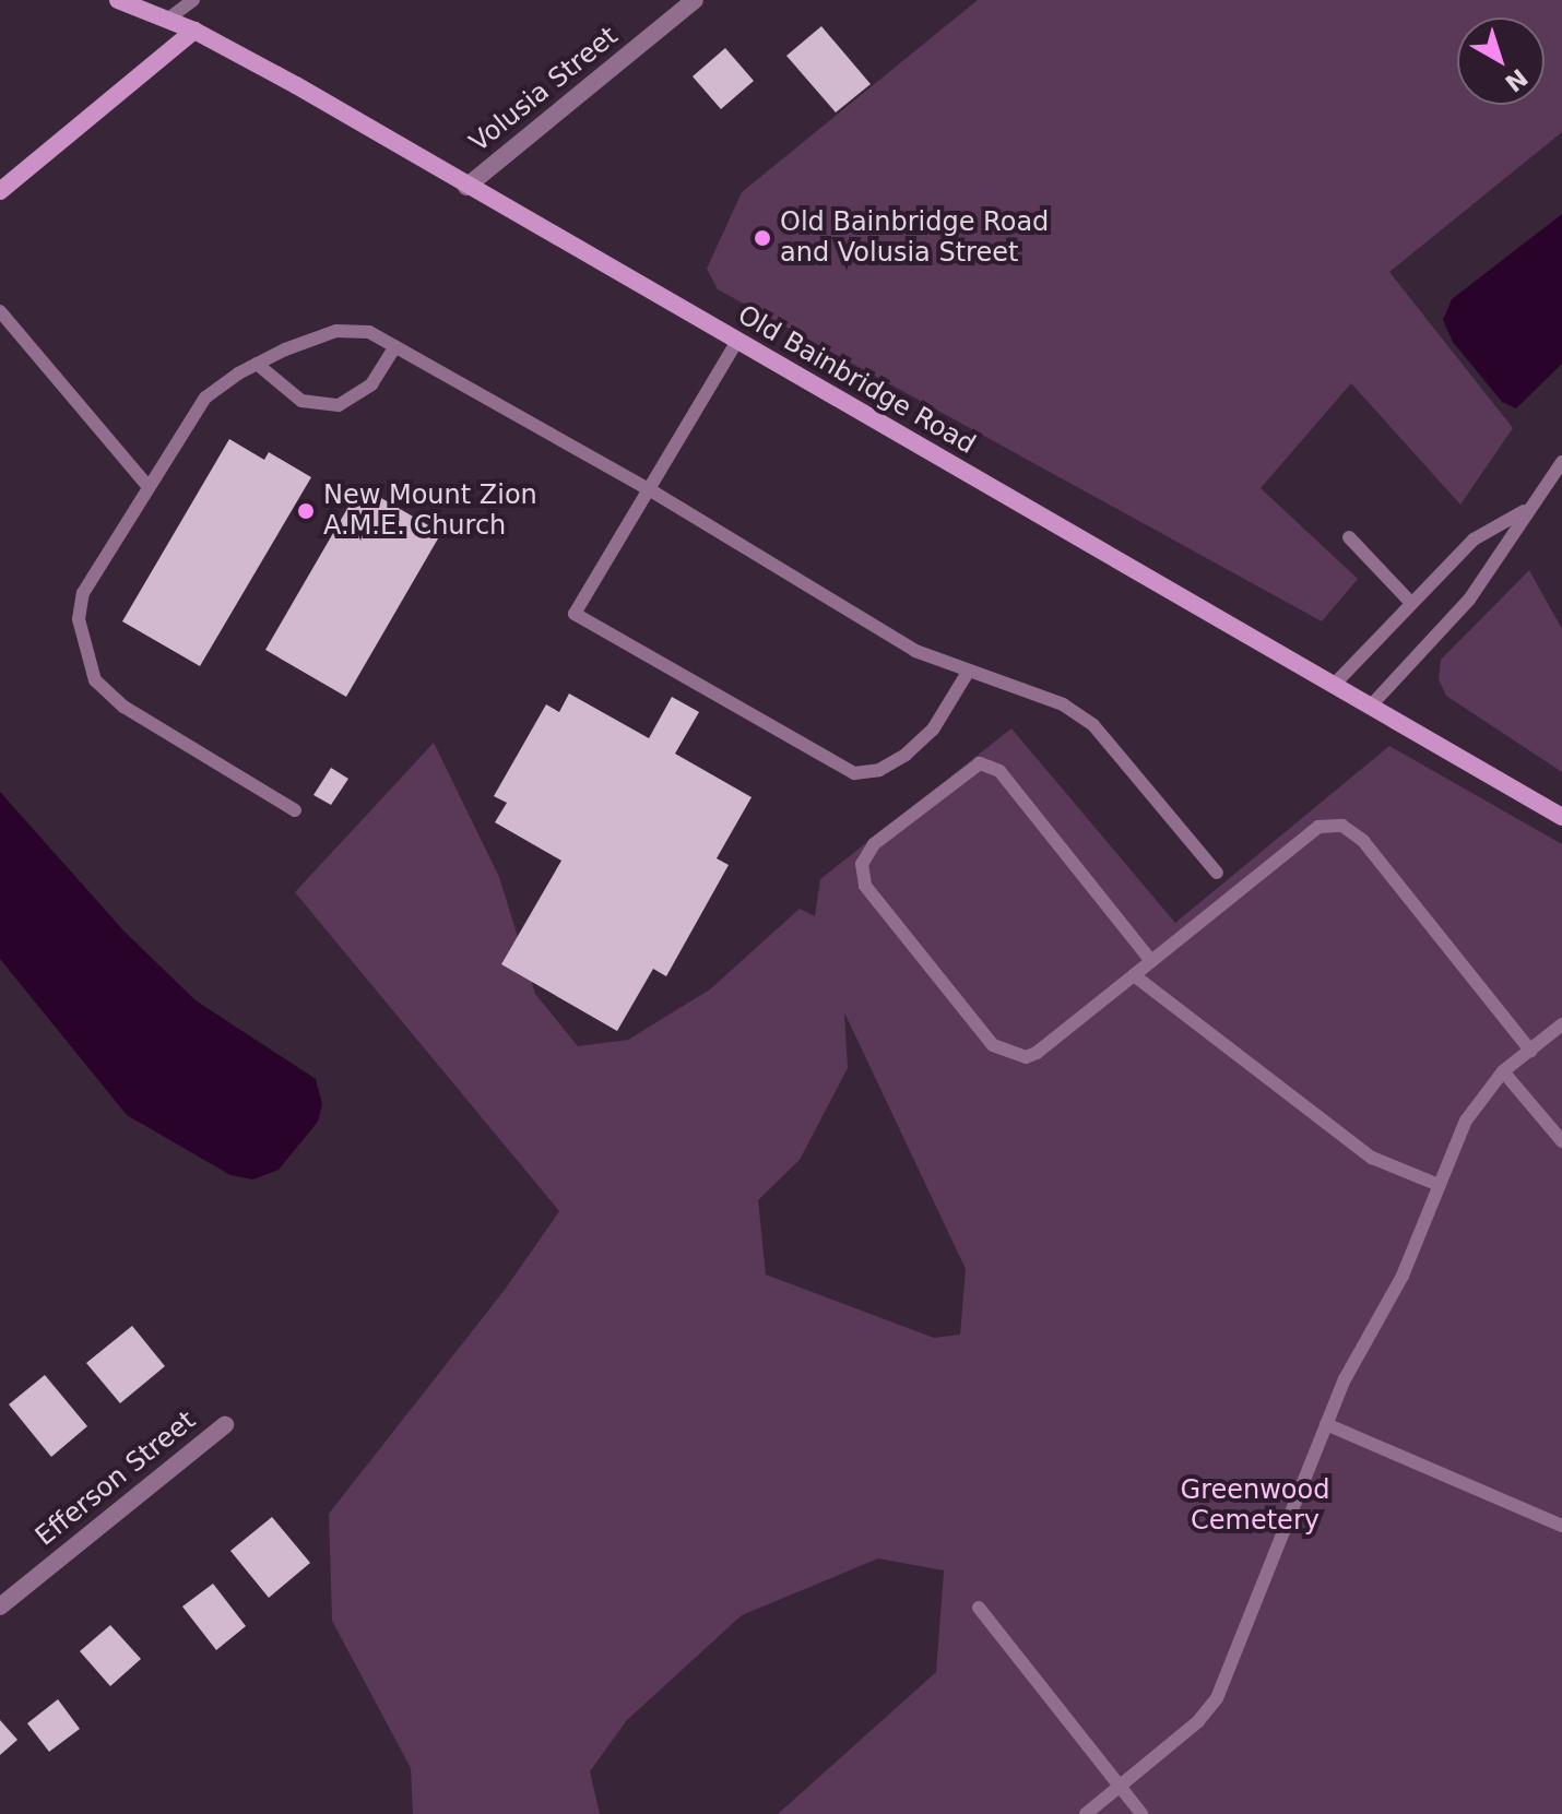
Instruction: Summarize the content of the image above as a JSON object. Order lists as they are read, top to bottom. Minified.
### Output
{"streets":{"main road":["Old Bainbridge Road"],"street":["Volusia Street","Efferson Street"]},"crossings":[["Volusia Street","Old Bainbridge Road"]],"parks":["Greenwood Cemetery"],"places":["Old Bainbridge Road and Volusia Street","New Mount Zion A.M.E. Church"],"north":"bottom right"}
